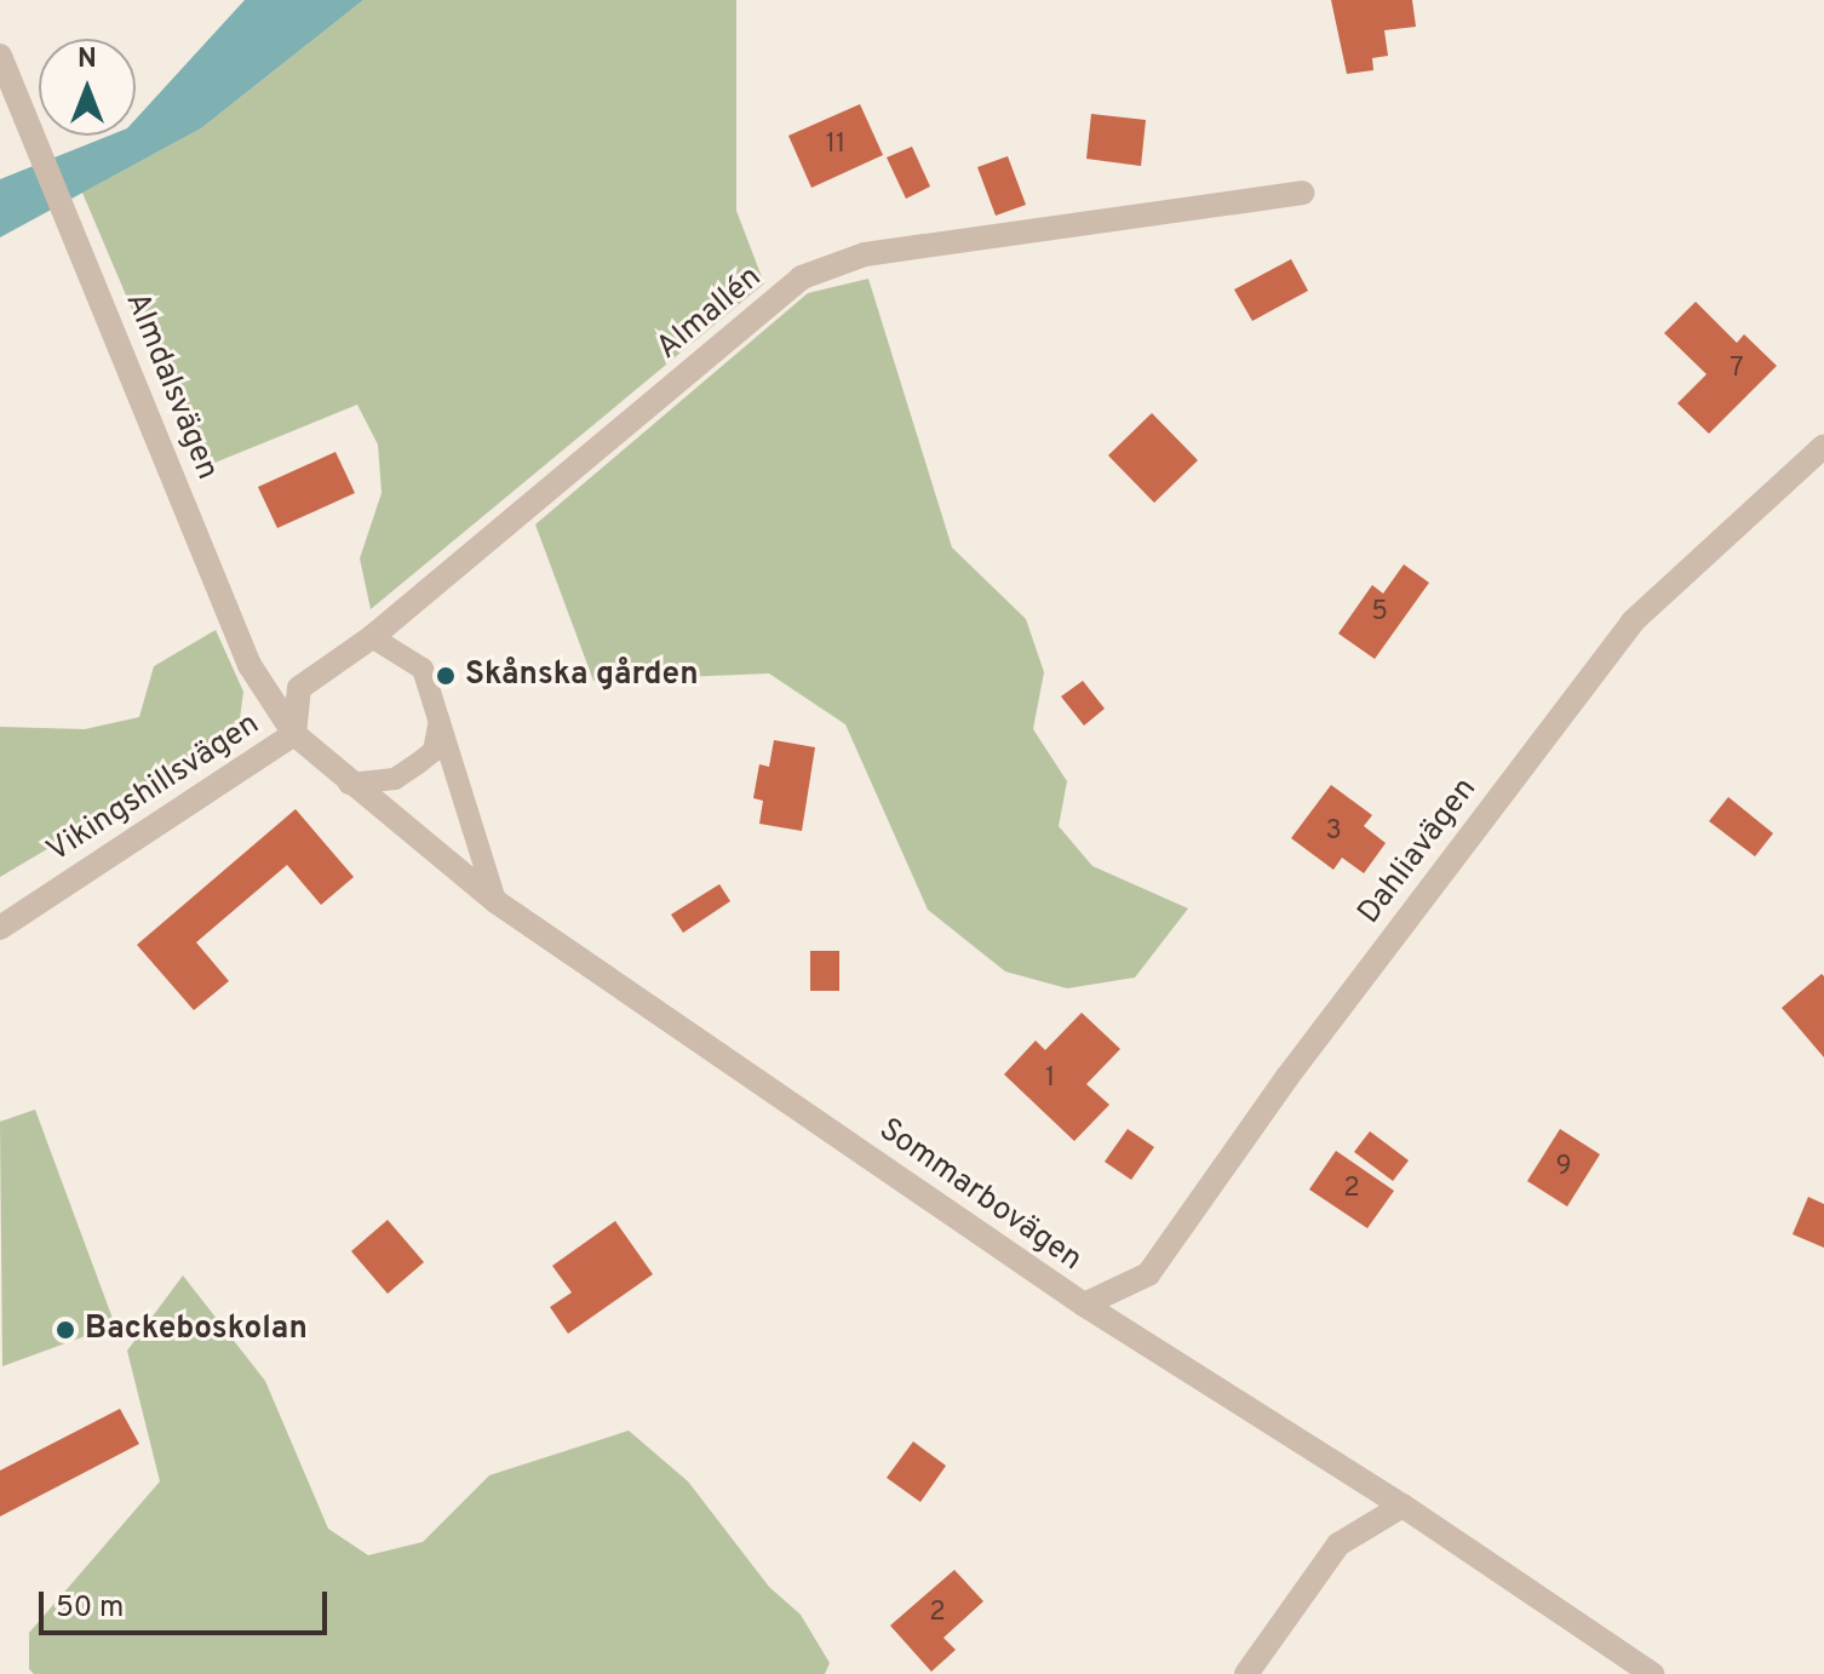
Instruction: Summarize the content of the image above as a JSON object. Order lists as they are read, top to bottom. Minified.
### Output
{"streets":{"street":["Almallén","Almdalsvägen","Vikingshillsvägen","Dahliavägen","Sommarbovägen"]},"crossings":[["Almallén","Almdalsvägen"],["Almallén","Vikingshillsvägen"],["Almallén","Sommarbovägen"],["Almdalsvägen","Vikingshillsvägen"],["Almdalsvägen","Sommarbovägen"],["Vikingshillsvägen","Sommarbovägen"],["Dahliavägen","Sommarbovägen"]],"places":["Skånska gården","Backeboskolan"],"house_numbers":["11","7","5","3","1","9","2","2"],"scale_bar":"50 m","north":"top"}
